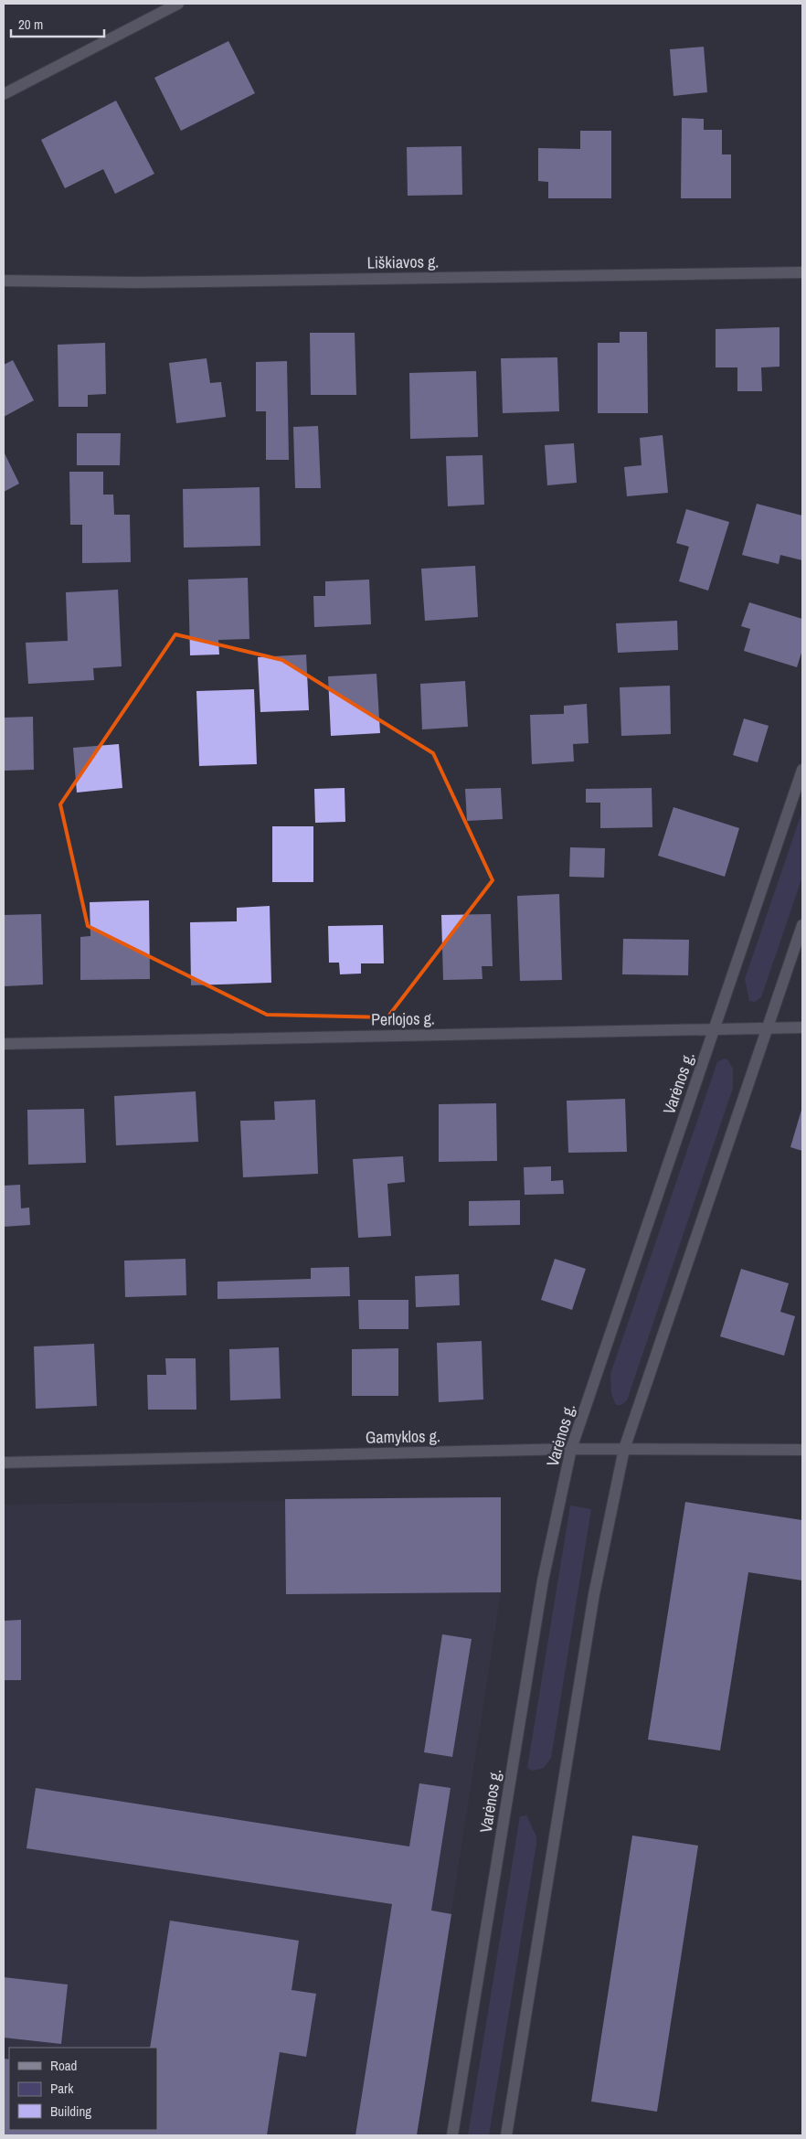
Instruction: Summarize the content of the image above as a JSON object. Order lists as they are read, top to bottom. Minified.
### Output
{"streets":{"street":["Liškiavos g.","Perlojos g.","Varėnos g.","Gamyklos g."]},"crossings":[["Perlojos g.","Varėnos g."],["Varėnos g.","Gamyklos g."]],"legend":["Road","Park","Building"],"scale_bar":"20 m"}
